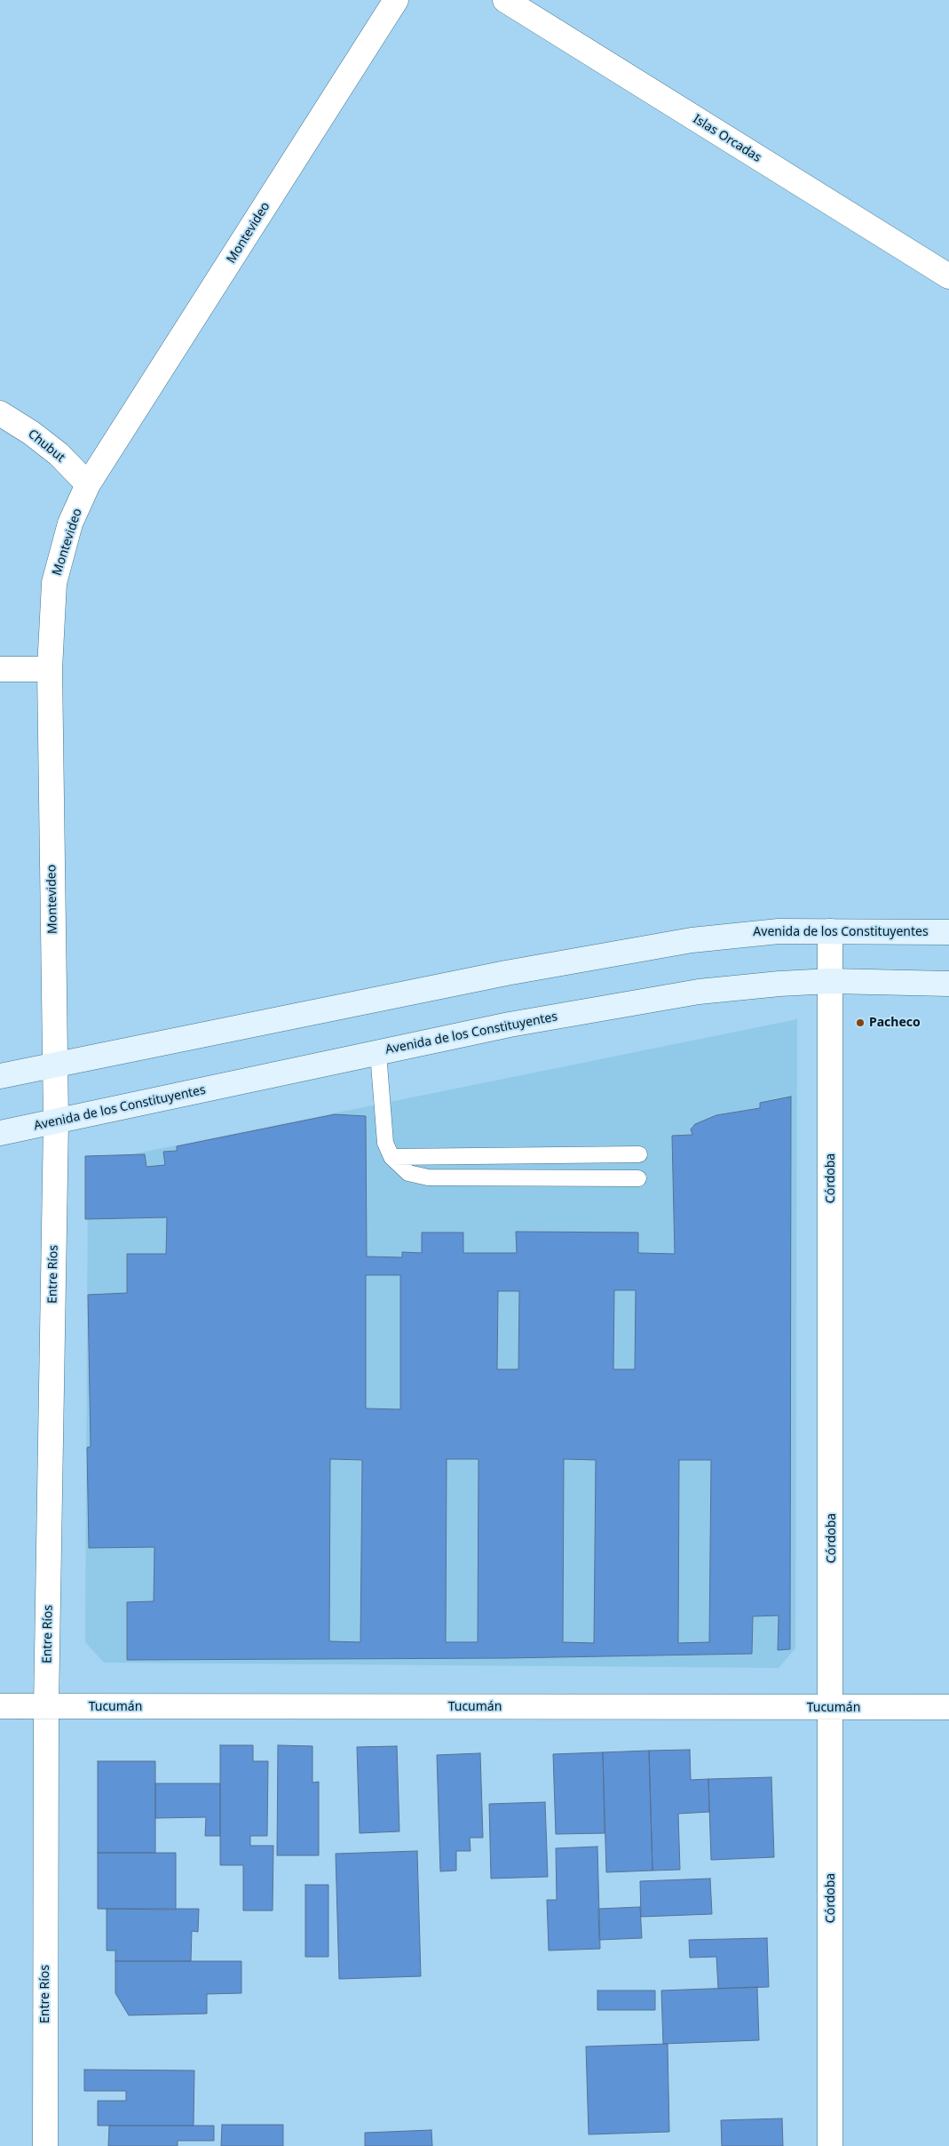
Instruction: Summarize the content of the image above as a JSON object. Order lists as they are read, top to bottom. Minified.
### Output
{"streets":{"main road":["Avenida de los Constituyentes"],"street":["Islas Orcadas","Montevideo","Chubut","Córdoba","Entre Ríos","Tucumán"]},"crossings":[["Montevideo","Chubut"],["Montevideo","Avenida de los Constituyentes"],["Montevideo","Entre Ríos"],["Avenida de los Constituyentes","Córdoba"],["Avenida de los Constituyentes","Entre Ríos"],["Córdoba","Tucumán"],["Entre Ríos","Tucumán"]],"places":["Pacheco"]}
